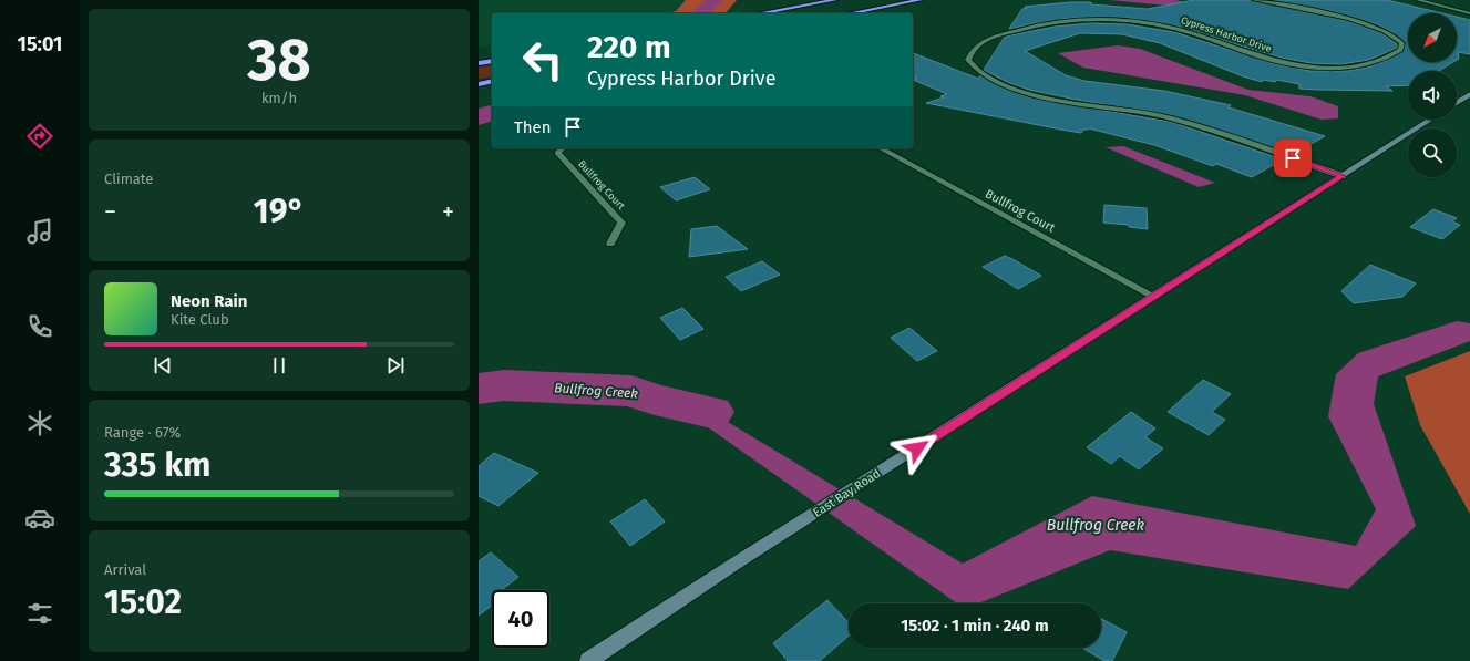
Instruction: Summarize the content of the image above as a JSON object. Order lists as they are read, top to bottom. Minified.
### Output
{"streets":{"street":["Cypress Harbor Drive","Bullfrog Court","East Bay Road"]},"crossings":[["Cypress Harbor Drive","East Bay Road"],["Bullfrog Court","East Bay Road"]],"water":["Bullfrog Creek"],"north":"bottom left","page":{"tabs":"15:01","tile":[["38","km/h"],"Climate",["Range · 67%","335 km"],["Arrival","15:02"]],"turn":["220 m","Cypress Harbor Drive"],"then":"Then","heat":["−","19°","+"],"song":["Neon Rain","Kite Club"],"limit":"40","trip":"15:02 · 1 min · 240 m"}}
